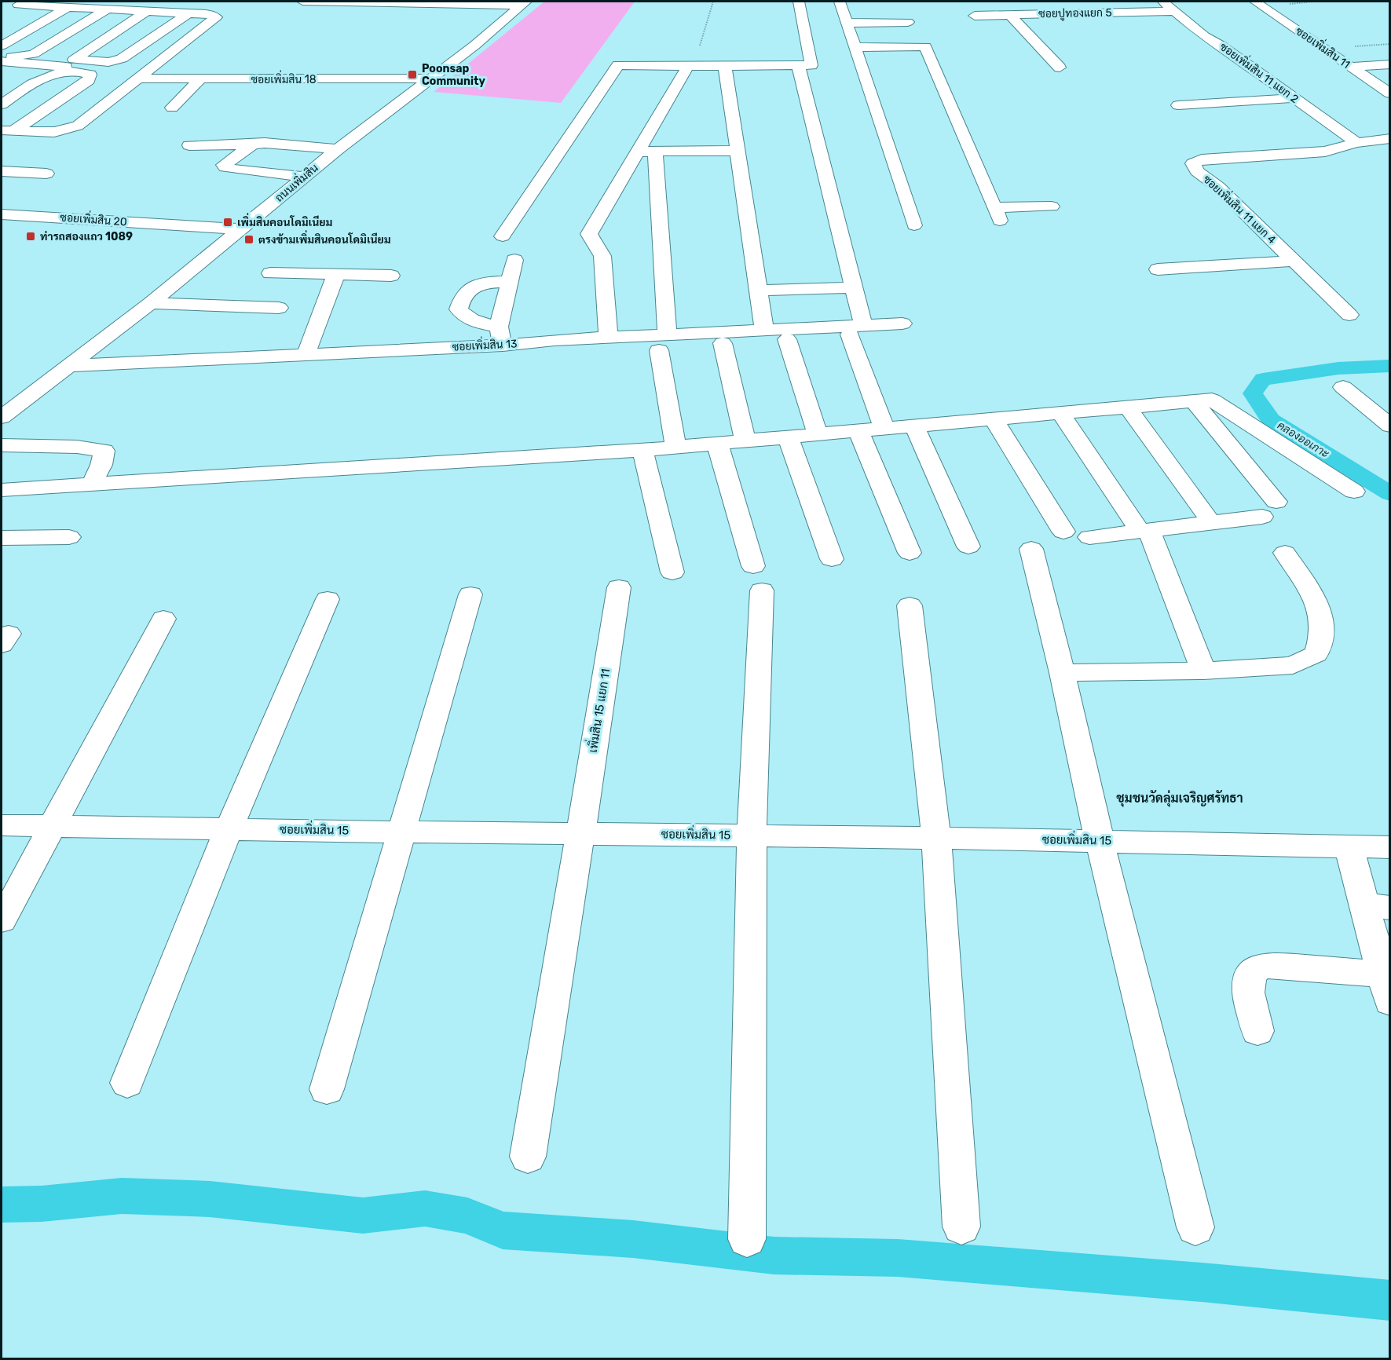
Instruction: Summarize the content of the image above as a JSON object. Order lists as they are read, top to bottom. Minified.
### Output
{"streets":{"street":["ซอยปูทองแยก 5","ซอยเพิ่มสิน 11","ซอยเพิ่มสิน 11 แยก 2","ซอยเพิ่มสิน 18","ถนนเพิ่มสิน","ซอยเพิ่มสิน 11 แยก 4","ซอยเพิ่มสิน 20","ซอยเพิ่มสิน 13","เพิ่มสิน 15 แยก 11","ซอยเพิ่มสิน 15"]},"crossings":[["ซอยปูทองแยก 5","ซอยเพิ่มสิน 11 แยก 2"],["ซอยเพิ่มสิน 11 แยก 2","ซอยเพิ่มสิน 11 แยก 4"],["ซอยเพิ่มสิน 18","ถนนเพิ่มสิน"],["ถนนเพิ่มสิน","ซอยเพิ่มสิน 20"],["ถนนเพิ่มสิน","ซอยเพิ่มสิน 13"],["เพิ่มสิน 15 แยก 11","ซอยเพิ่มสิน 15"]],"districts":["ชุมชนวัดลุ่มเจริญศรัทธา"],"water":["คลองออเกาะ"],"places":{"transit":["Poonsap Community","เพิ่มสินคอนโดมิเนียม","ท่ารถสองแถว 1089","ตรงข้ามเพิ่มสินคอนโดมิเนียม"]}}
